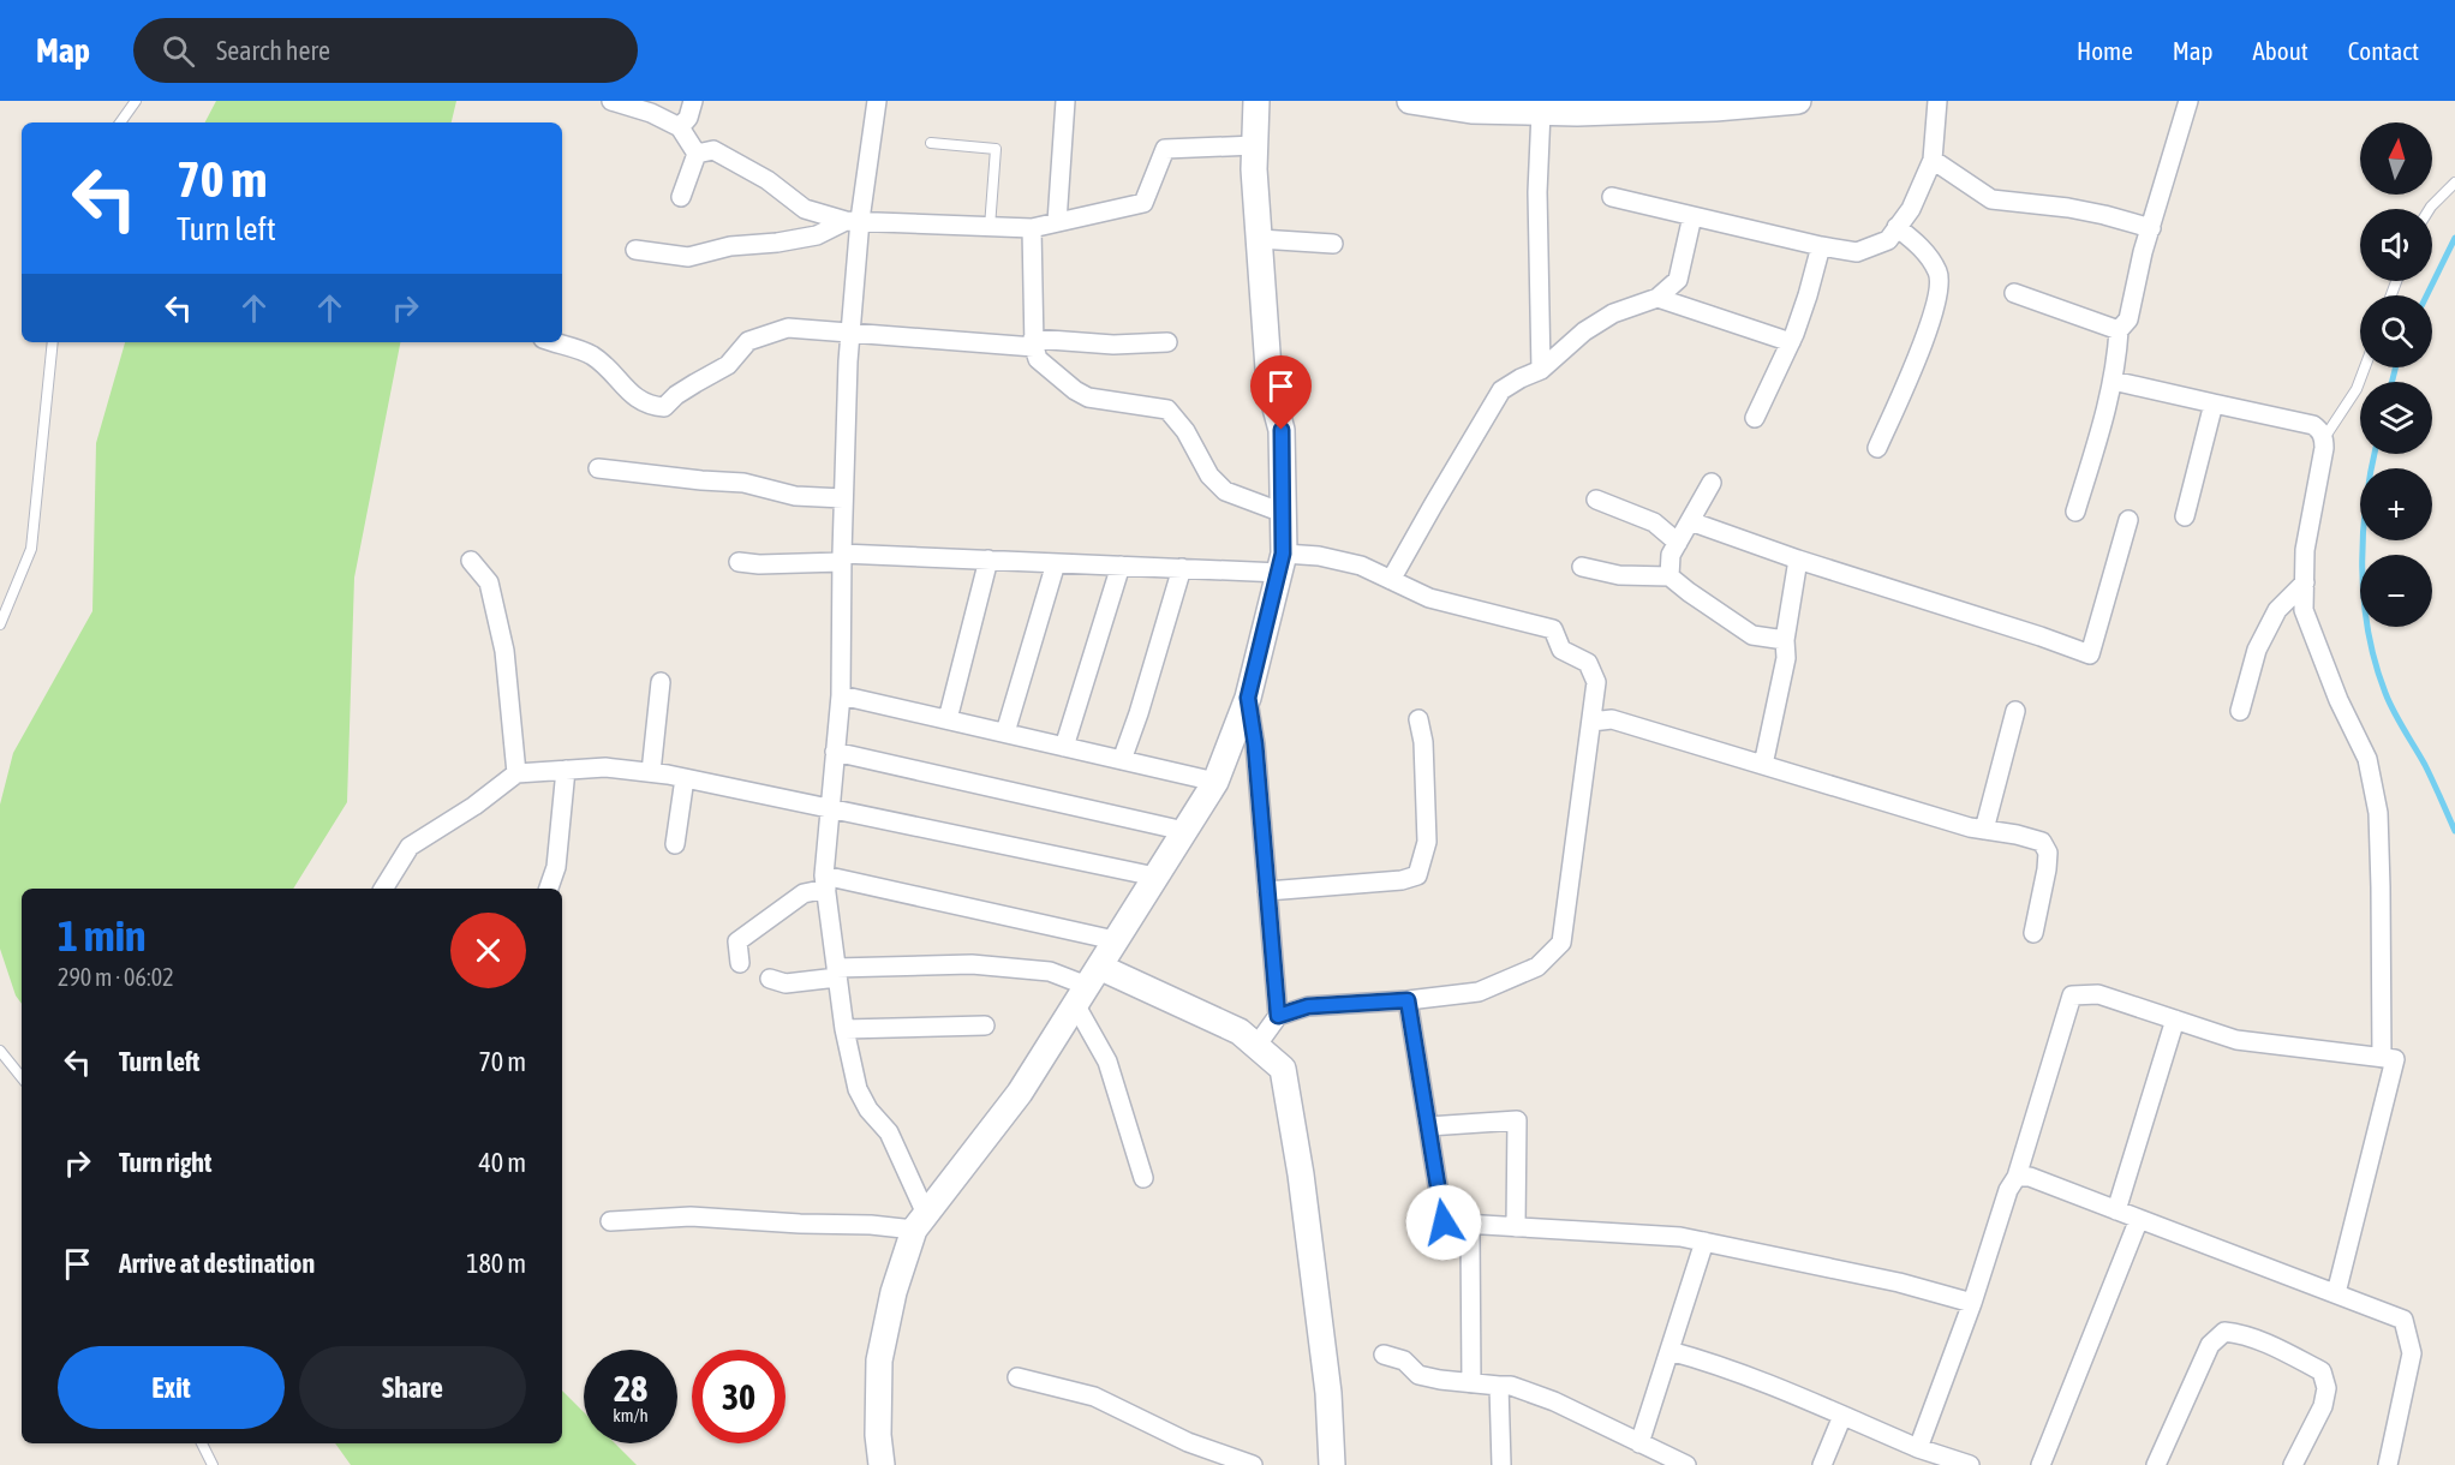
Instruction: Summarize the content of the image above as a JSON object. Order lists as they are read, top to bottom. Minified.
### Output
{"north":"top","page":{"header":"Map","search":"Search here","nav":["Home","Map","About","Contact"],"map_buttons":["+","−"],"turn":["70 m","Turn left"],"heading":["1 min","290 m · 06:02"],"list":[{"name":"Turn left","value":"70 m"},{"name":"Turn right","value":"40 m"},{"name":"Arrive at destination","value":"180 m"}],"buttons":["Exit","Share"],"speed":"28 km/h","limit":"30"}}
